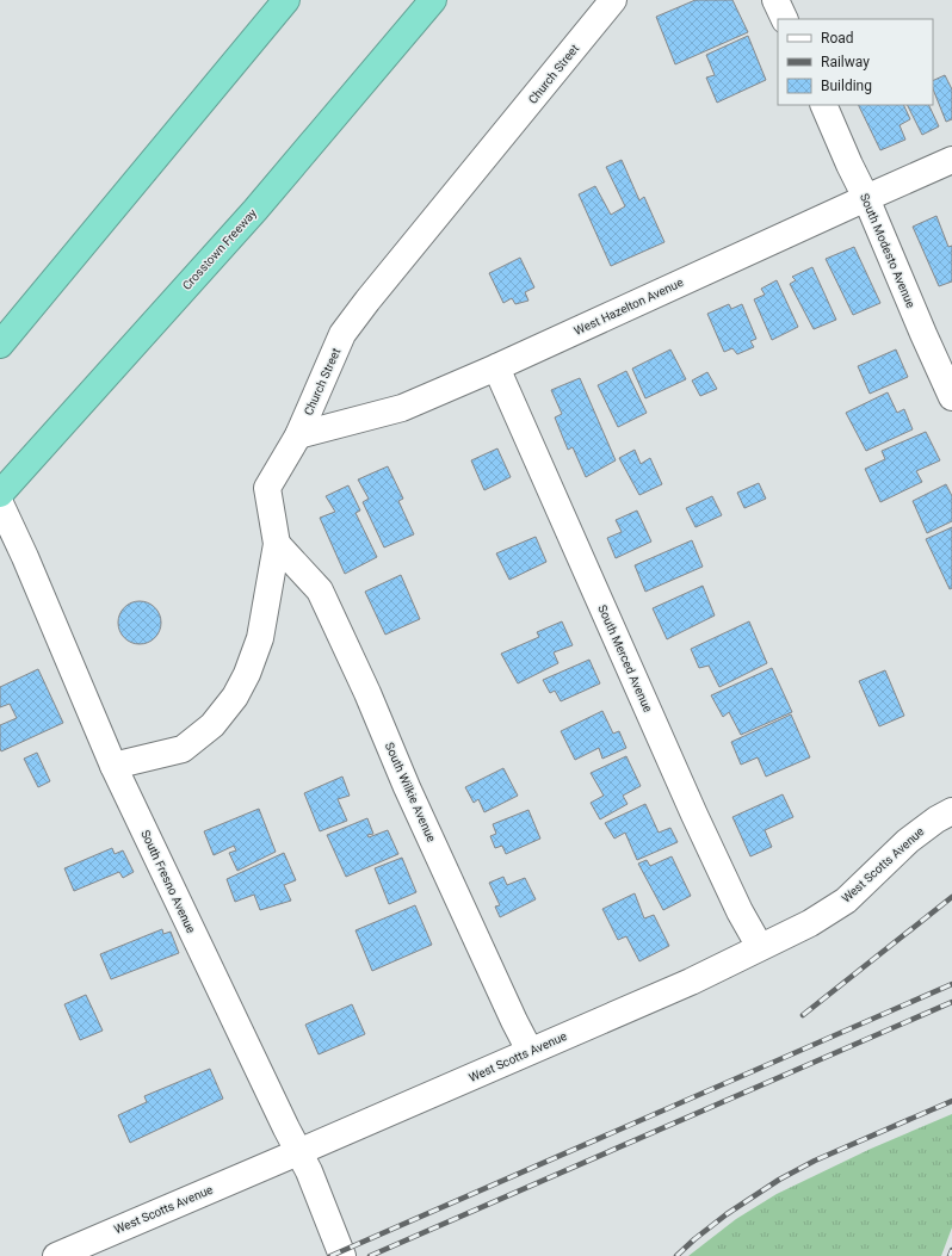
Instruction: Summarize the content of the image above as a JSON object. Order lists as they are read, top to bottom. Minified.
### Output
{"streets":{"highway":["Crosstown Freeway"],"street":["Church Street","South Modesto Avenue","West Hazelton Avenue","South Merced Avenue","South Wilkie Avenue","West Scotts Avenue","South Fresno Avenue"]},"crossings":[["Church Street","West Hazelton Avenue"],["Church Street","South Wilkie Avenue"],["Church Street","South Fresno Avenue"],["South Modesto Avenue","West Hazelton Avenue"],["West Hazelton Avenue","South Merced Avenue"],["South Merced Avenue","West Scotts Avenue"],["South Wilkie Avenue","West Scotts Avenue"],["West Scotts Avenue","South Fresno Avenue"]],"legend":["Road","Railway","Building"]}
